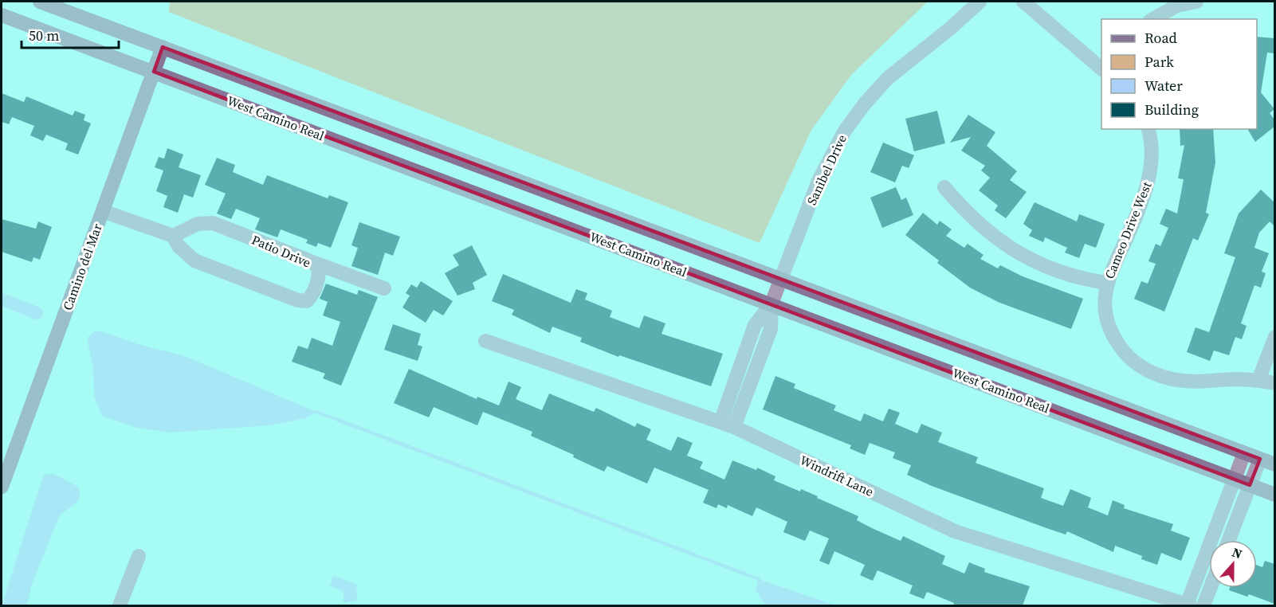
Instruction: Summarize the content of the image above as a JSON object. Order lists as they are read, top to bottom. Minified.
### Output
{"streets":{"street":["West Camino Real","Sanibel Drive","Cameo Drive West","Patio Drive","Camino del Mar","Windrift Lane"]},"crossings":[["West Camino Real","Sanibel Drive"],["West Camino Real","Camino del Mar"],["Sanibel Drive","Windrift Lane"]],"legend":["Road","Park","Water","Building"],"scale_bar":"50 m","north":"top"}
